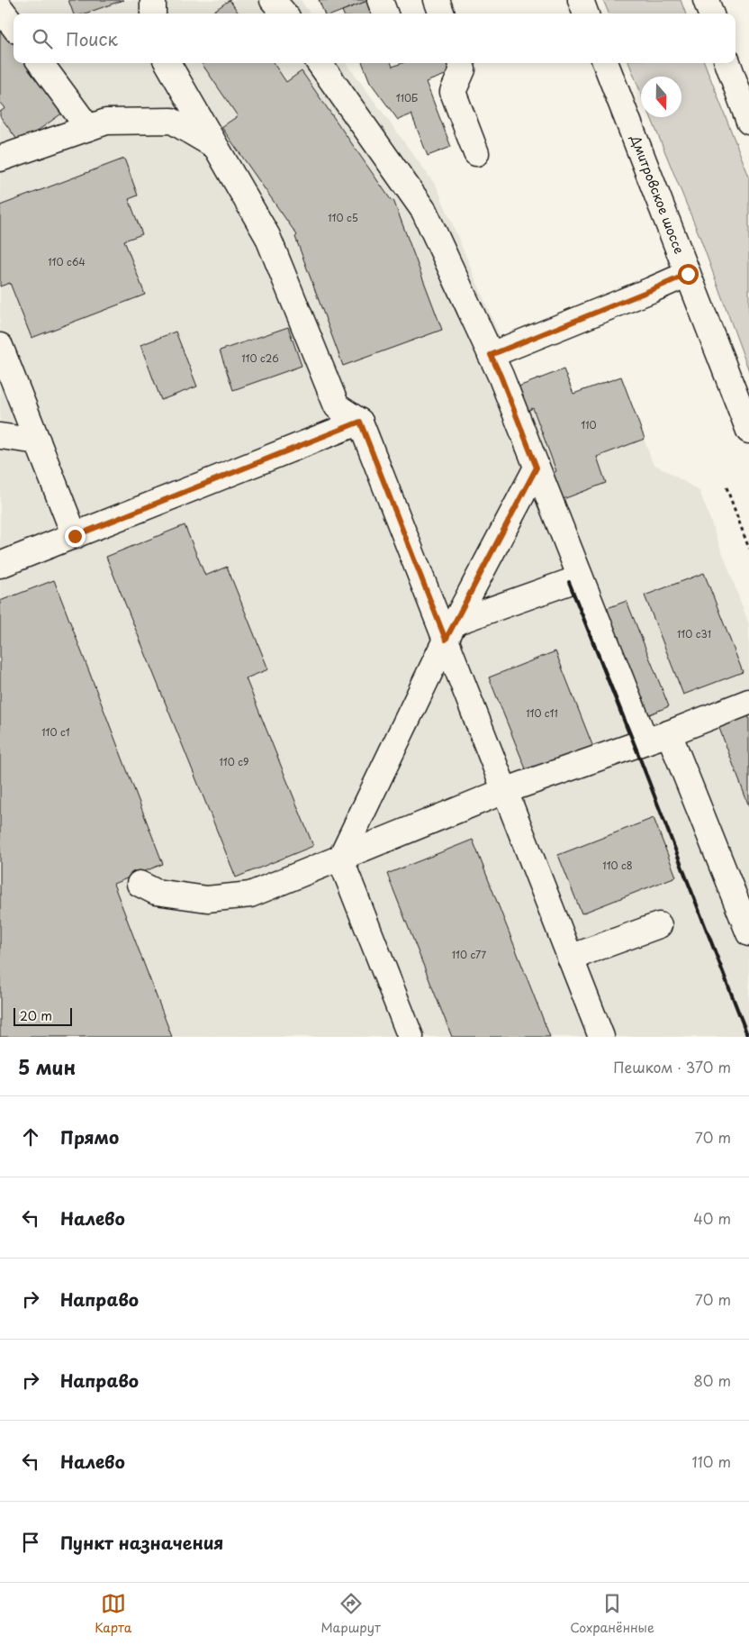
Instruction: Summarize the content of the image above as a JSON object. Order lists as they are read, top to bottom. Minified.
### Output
{"streets":{"main road":["Дмитровское шоссе"]},"house_numbers":["110Б","110 с5","110 с64","110 с26","110","110 с31","110 с11","110 с1","110 с9","110 с8","110 с77"],"scale_bar":"20 m","north":"bottom","page":{"search":"Поиск","scale":"20 m","heading":["5 мин","Пешком · 370 m"],"list":[["Прямо","70 m"],["Налево","40 m"],["Направо","70 m"],["Направо","80 m"],["Налево","110 m"],"Пункт назначения"],"nav":["Карта","Маршрут","Сохранённые"]}}
